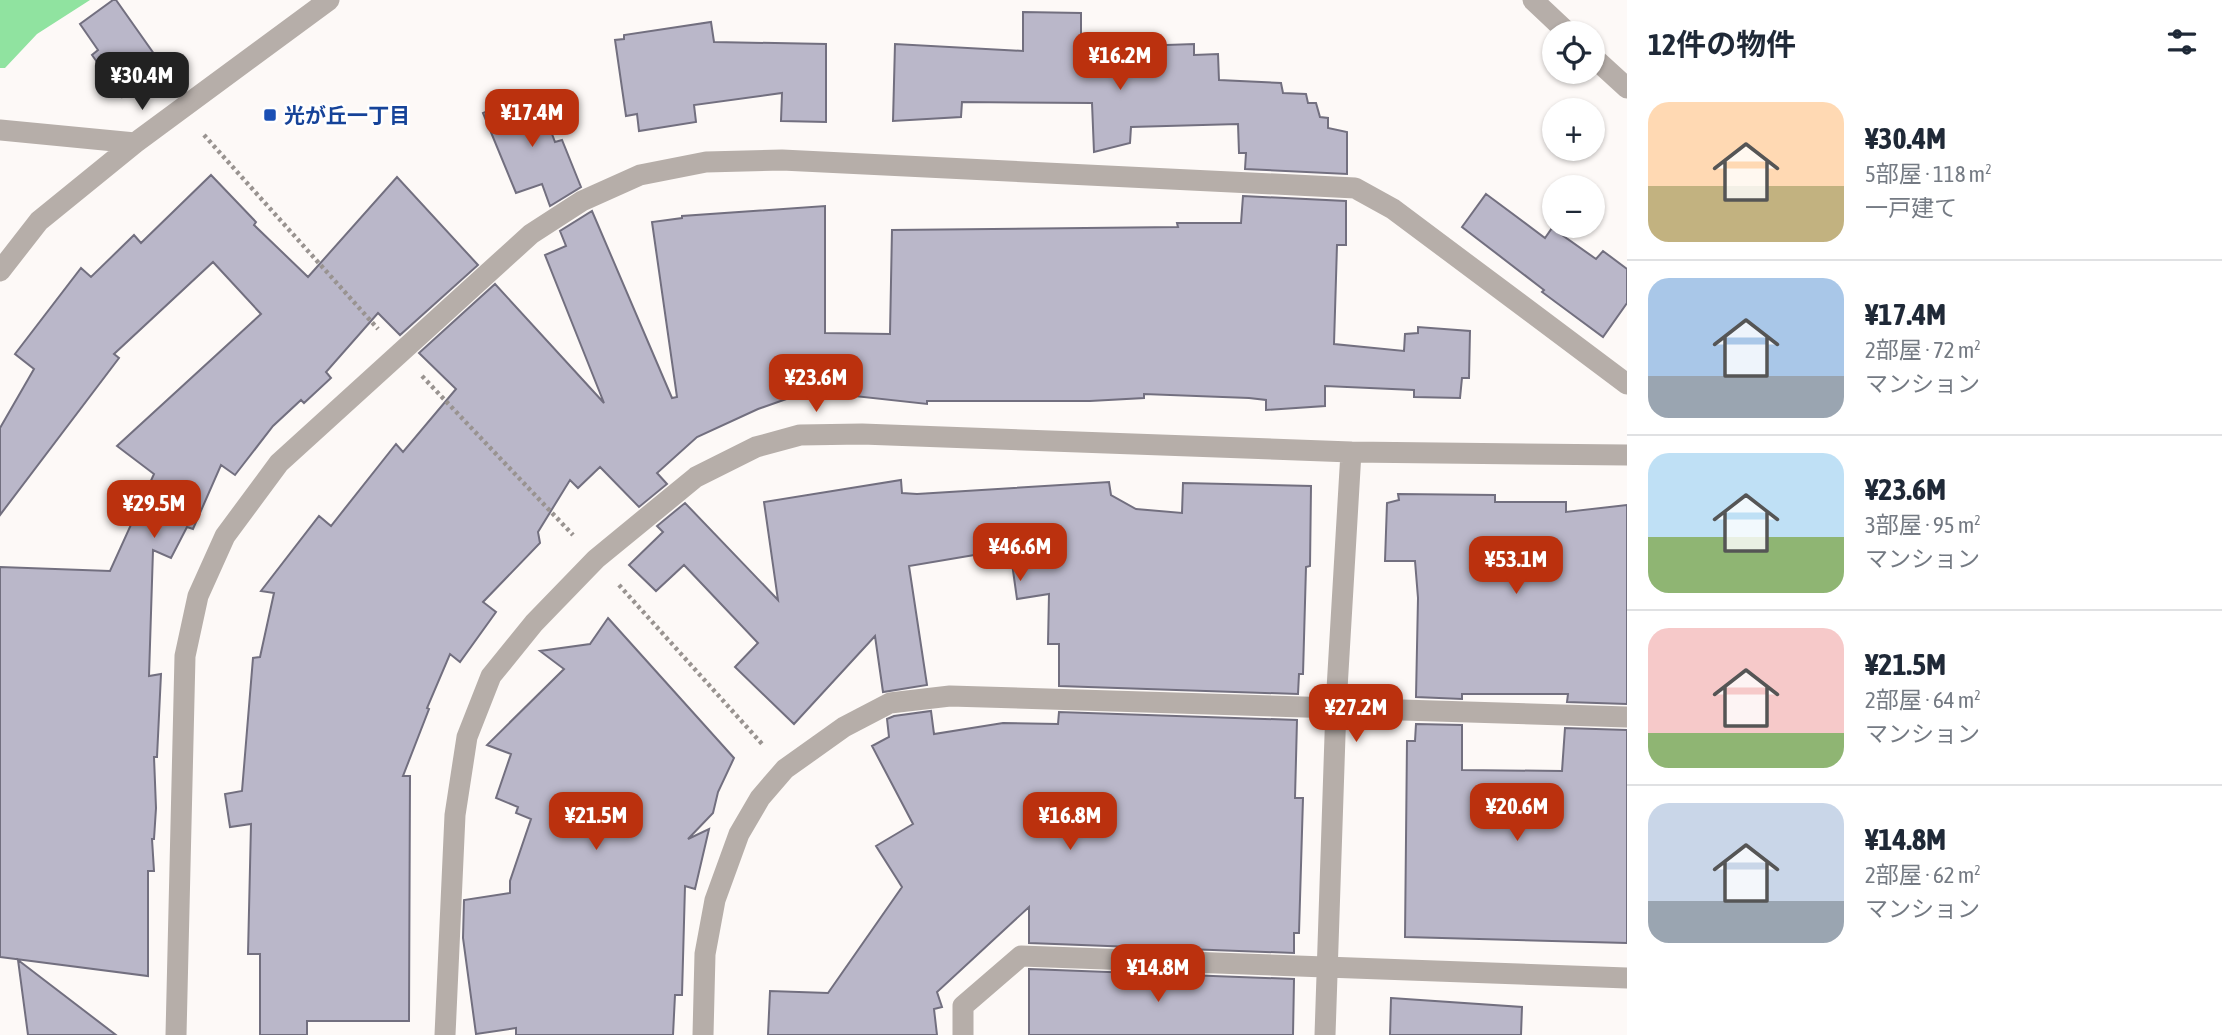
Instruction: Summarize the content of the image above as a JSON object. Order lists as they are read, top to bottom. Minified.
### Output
{"places":{"transit":["光が丘一丁目"]},"page":{"heading":"12件の物件","map_buttons":["+","−"],"price":["¥16.2M","¥30.4M","¥17.4M","¥23.6M","¥29.5M","¥46.6M","¥53.1M","¥27.2M","¥20.6M","¥21.5M","¥16.8M","¥14.8M"],"list":[{"name":"¥30.4M","note":"5部屋 · 118 m² · 一戸建て"},{"name":"¥17.4M","note":"2部屋 · 72 m² · マンション"},{"name":"¥23.6M","note":"3部屋 · 95 m² · マンション"},{"name":"¥21.5M","note":"2部屋 · 64 m² · マンション"},{"name":"¥14.8M","note":"2部屋 · 62 m² · マンション"}]}}
